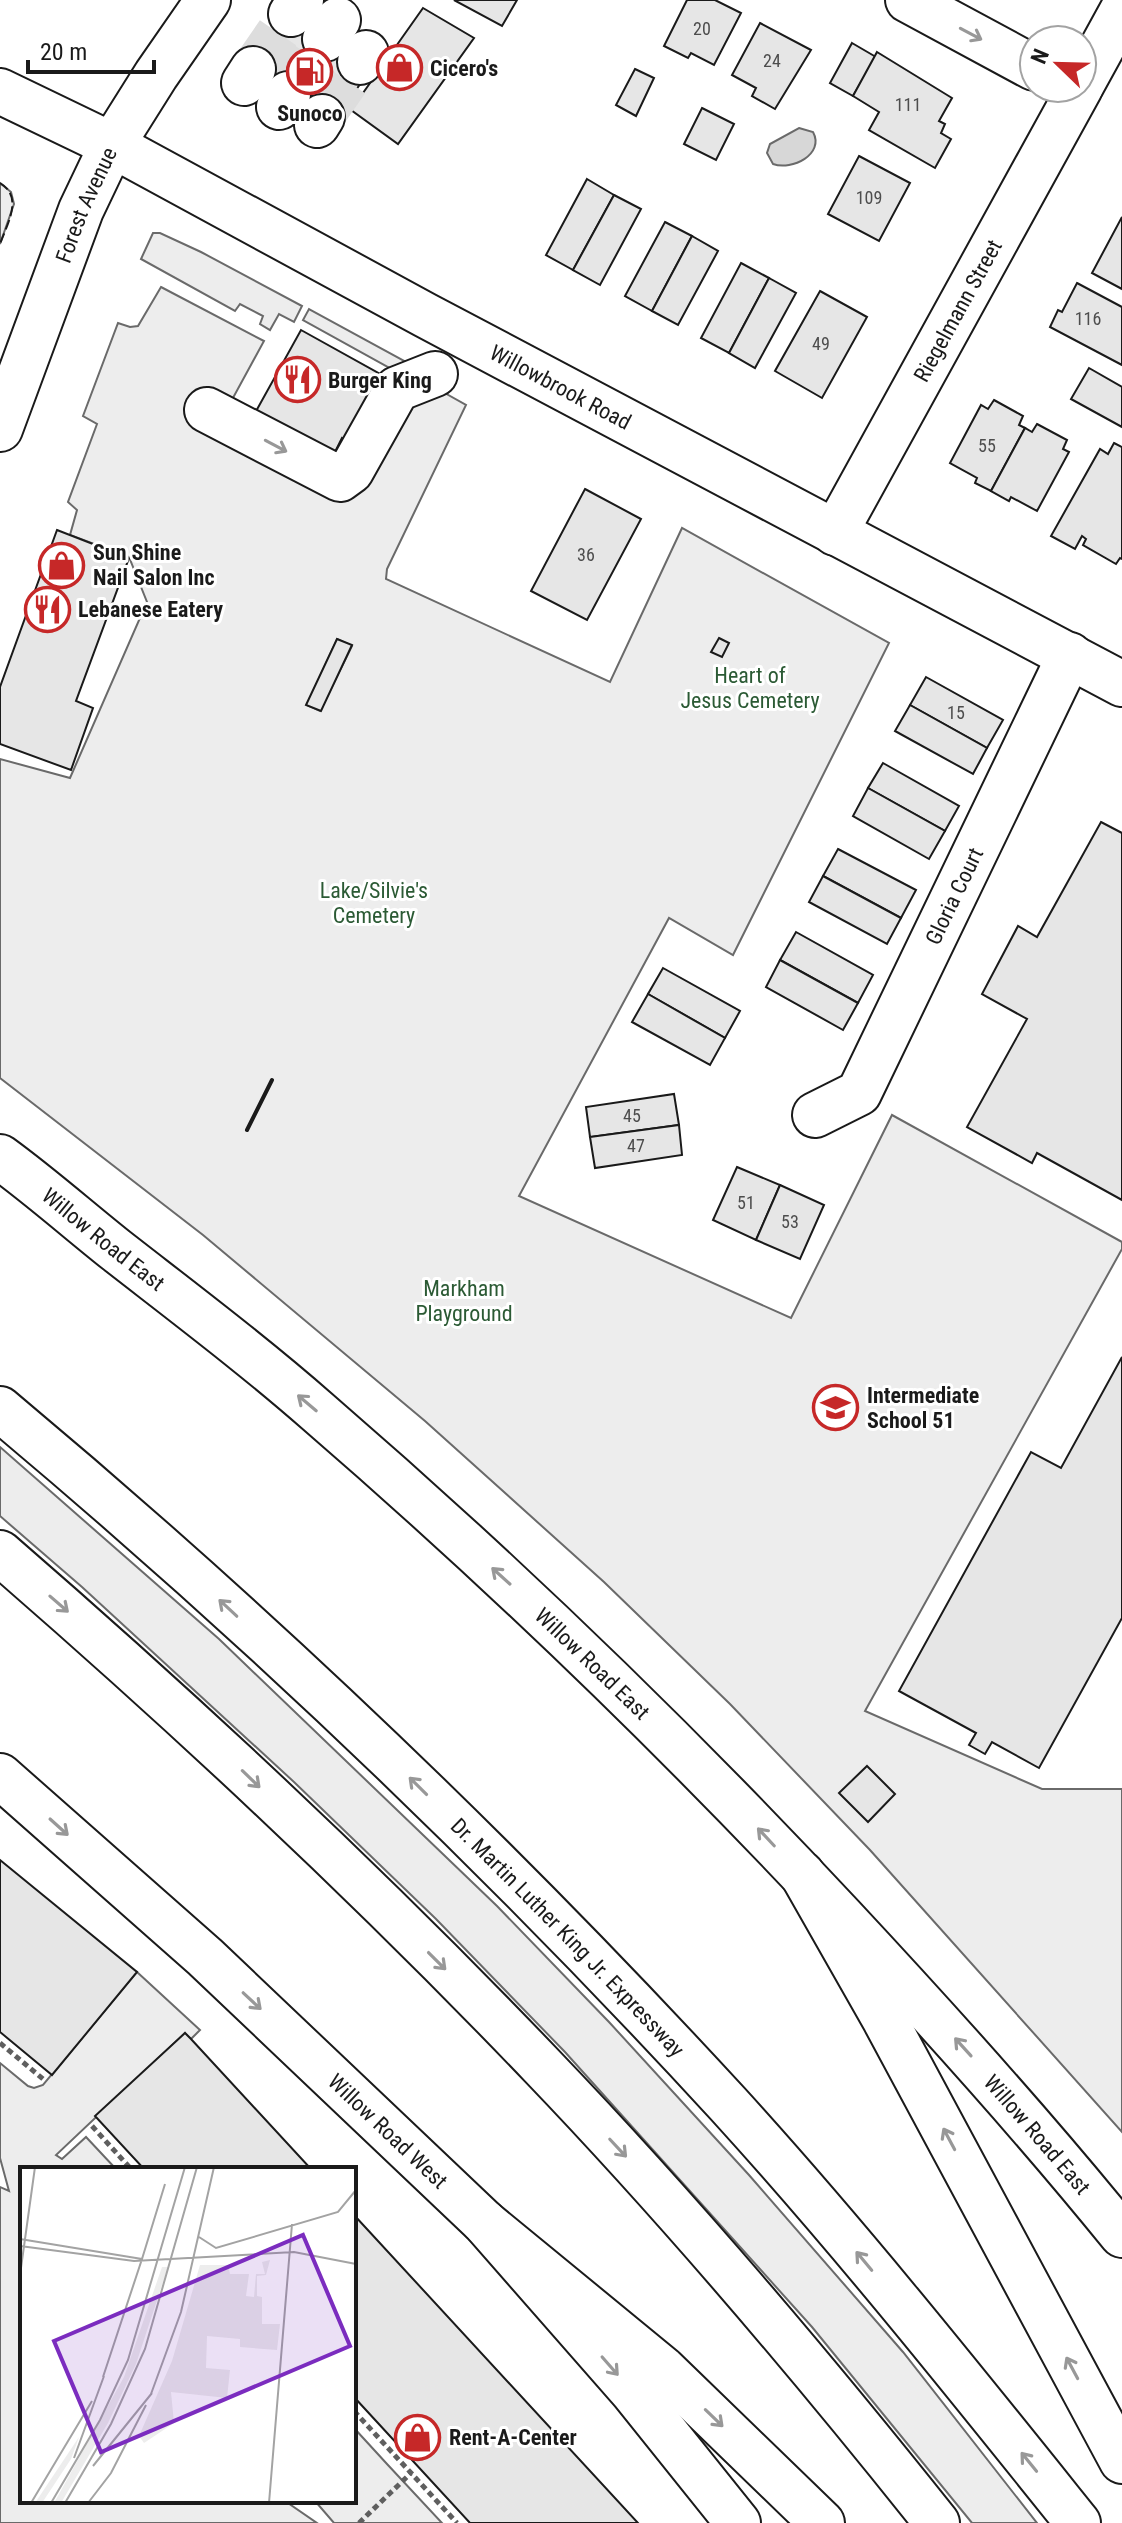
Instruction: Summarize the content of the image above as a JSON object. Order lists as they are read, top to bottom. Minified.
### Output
{"streets":{"main road":["Forest Avenue","Riegelmann Street","Willowbrook Road","Gloria Court","Willow Road East","Dr. Martin Luther King Jr. Expressway","Willow Road West"]},"crossings":[["Forest Avenue","Willowbrook Road"],["Riegelmann Street","Willowbrook Road"],["Willowbrook Road","Gloria Court"]],"parks":["Heart of Jesus Cemetery","Lake/Silvie's Cemetery","Markham Playground"],"places":{"shop":["Cicero's","Sun Shine Nail Salon Inc","Rent-A-Center"],"fuel station":["Sunoco"],"restaurant":["Burger King","Lebanese Eatery"],"school or university":["Intermediate School 51"]},"house_numbers":["20","24","111","109","116","49","55","36","15","45","47","51","53"],"scale_bar":"20 m","north":"top left"}
